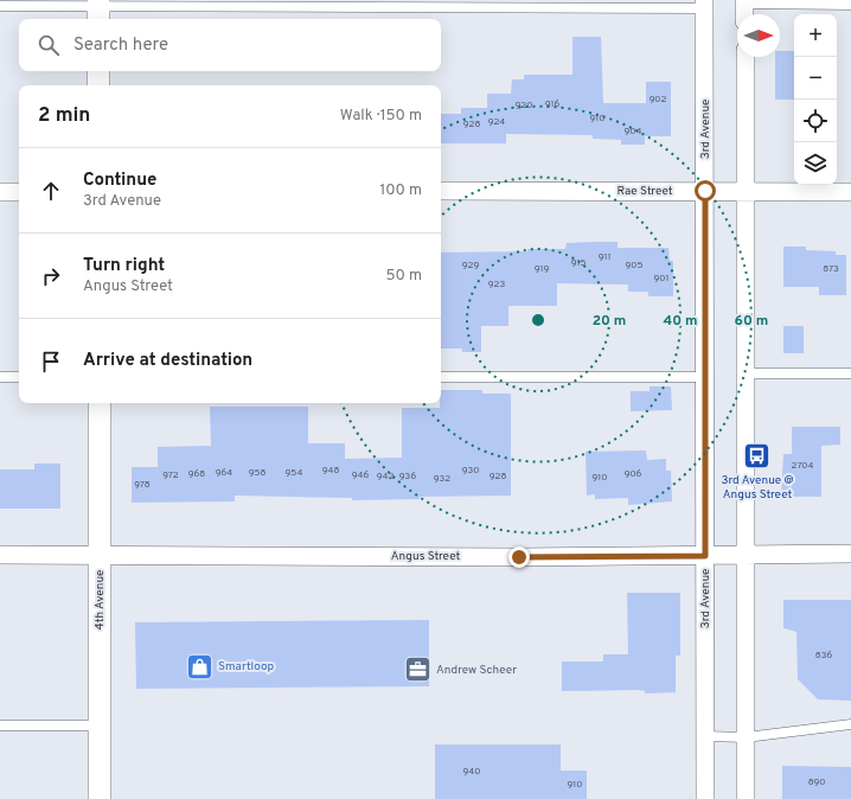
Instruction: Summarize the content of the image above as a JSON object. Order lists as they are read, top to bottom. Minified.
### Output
{"streets":{"street":["3rd Avenue","Rae Street","Angus Street","4th Avenue"]},"crossings":[["3rd Avenue","Rae Street"],["3rd Avenue","Angus Street"],["Angus Street","4th Avenue"]],"places":{"bus stop":["3rd Avenue @ Angus Street"],"shop":["Smartloop"],"office":["Andrew Scheer"]},"house_numbers":["902","916","920","910","924","928","904","911","915","929","905","919","873","901","923","2704","948","930","964","958","954","968","906","972","946","942","936","928","910","932","978","836","940","890","910"],"north":"right","page":{"map_buttons":["+","−"],"search":"Search here","heading":["2 min","Walk · 150 m"],"list":[["Continue","3rd Avenue","100 m"],["Turn right","Angus Street","50 m"],"Arrive at destination"]},"rings":["20 m","40 m","60 m"]}
